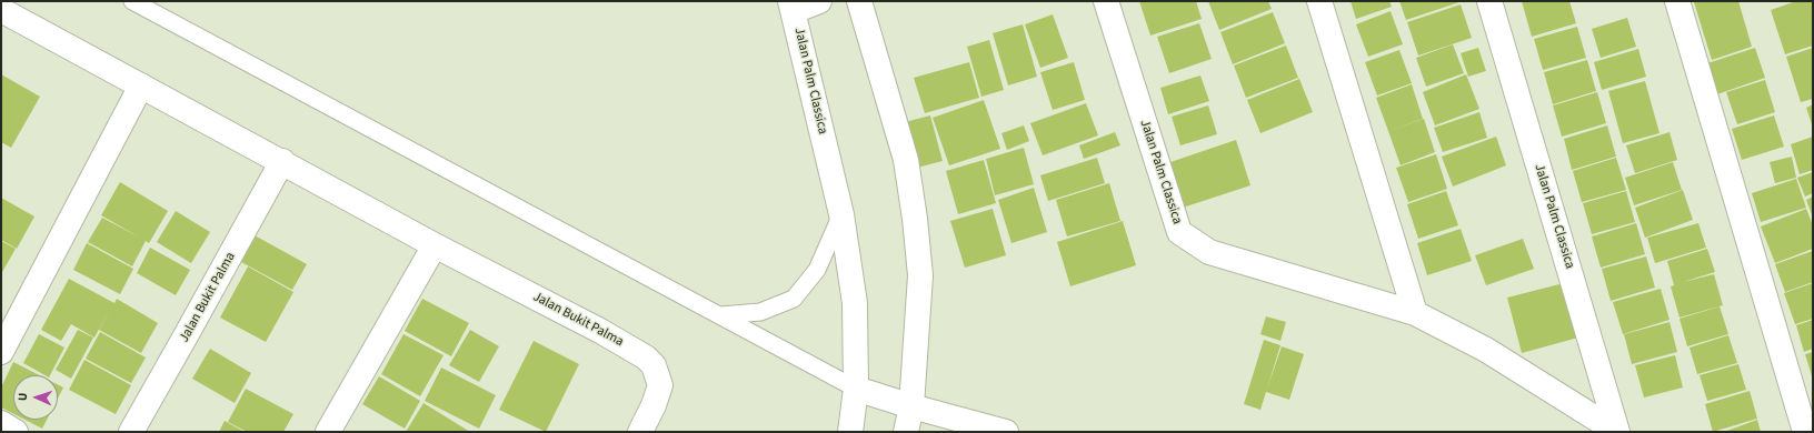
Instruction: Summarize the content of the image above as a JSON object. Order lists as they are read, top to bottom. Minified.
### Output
{"streets":{"street":["Jalan Palm Classica","Jalan Bukit Palma"]},"north":"left"}
